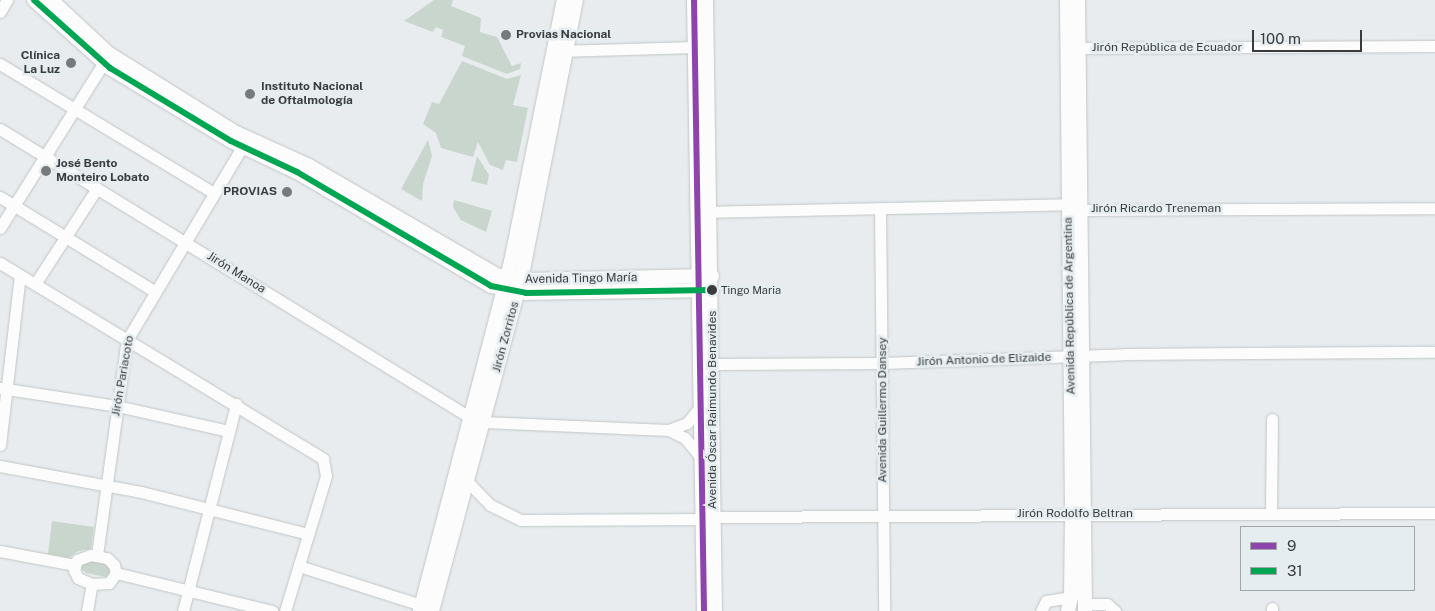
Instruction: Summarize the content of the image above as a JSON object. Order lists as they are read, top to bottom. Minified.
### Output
{"streets":{"main road":["Avenida Tingo María","Avenida República de Argentina","Jirón Zorritos","Avenida Óscar Raimundo Benavides"],"street":["Jirón República de Ecuador","Jirón Ricardo Treneman","Jirón Manoa","Jirón Antonio de Elizaide","Jirón Pariacoto","Avenida Guillermo Dansey","Jirón Rodolfo Beltran"]},"crossings":[["Jirón República de Ecuador","Avenida República de Argentina"],["Jirón Ricardo Treneman","Avenida República de Argentina"],["Jirón Ricardo Treneman","Avenida Óscar Raimundo Benavides"],["Jirón Ricardo Treneman","Avenida Guillermo Dansey"],["Jirón Manoa","Jirón Zorritos"],["Jirón Manoa","Jirón Pariacoto"],["Avenida Tingo María","Jirón Zorritos"],["Avenida Tingo María","Jirón Pariacoto"],["Avenida Tingo María","Avenida Óscar Raimundo Benavides"],["Avenida República de Argentina","Jirón Antonio de Elizaide"],["Avenida República de Argentina","Jirón Rodolfo Beltran"],["Jirón Zorritos","Jirón Rodolfo Beltran"],["Jirón Antonio de Elizaide","Avenida Óscar Raimundo Benavides"],["Jirón Antonio de Elizaide","Avenida Guillermo Dansey"],["Avenida Óscar Raimundo Benavides","Jirón Rodolfo Beltran"],["Avenida Guillermo Dansey","Jirón Rodolfo Beltran"]],"places":["Provias Nacional","Clínica La Luz","Instituto Nacional de Oftalmología","José Bento Monteiro Lobato","PROVIAS","Tingo Maria"],"lines":["transit line 9","transit line 31"],"legend":["9","31"],"scale_bar":"100 m"}
